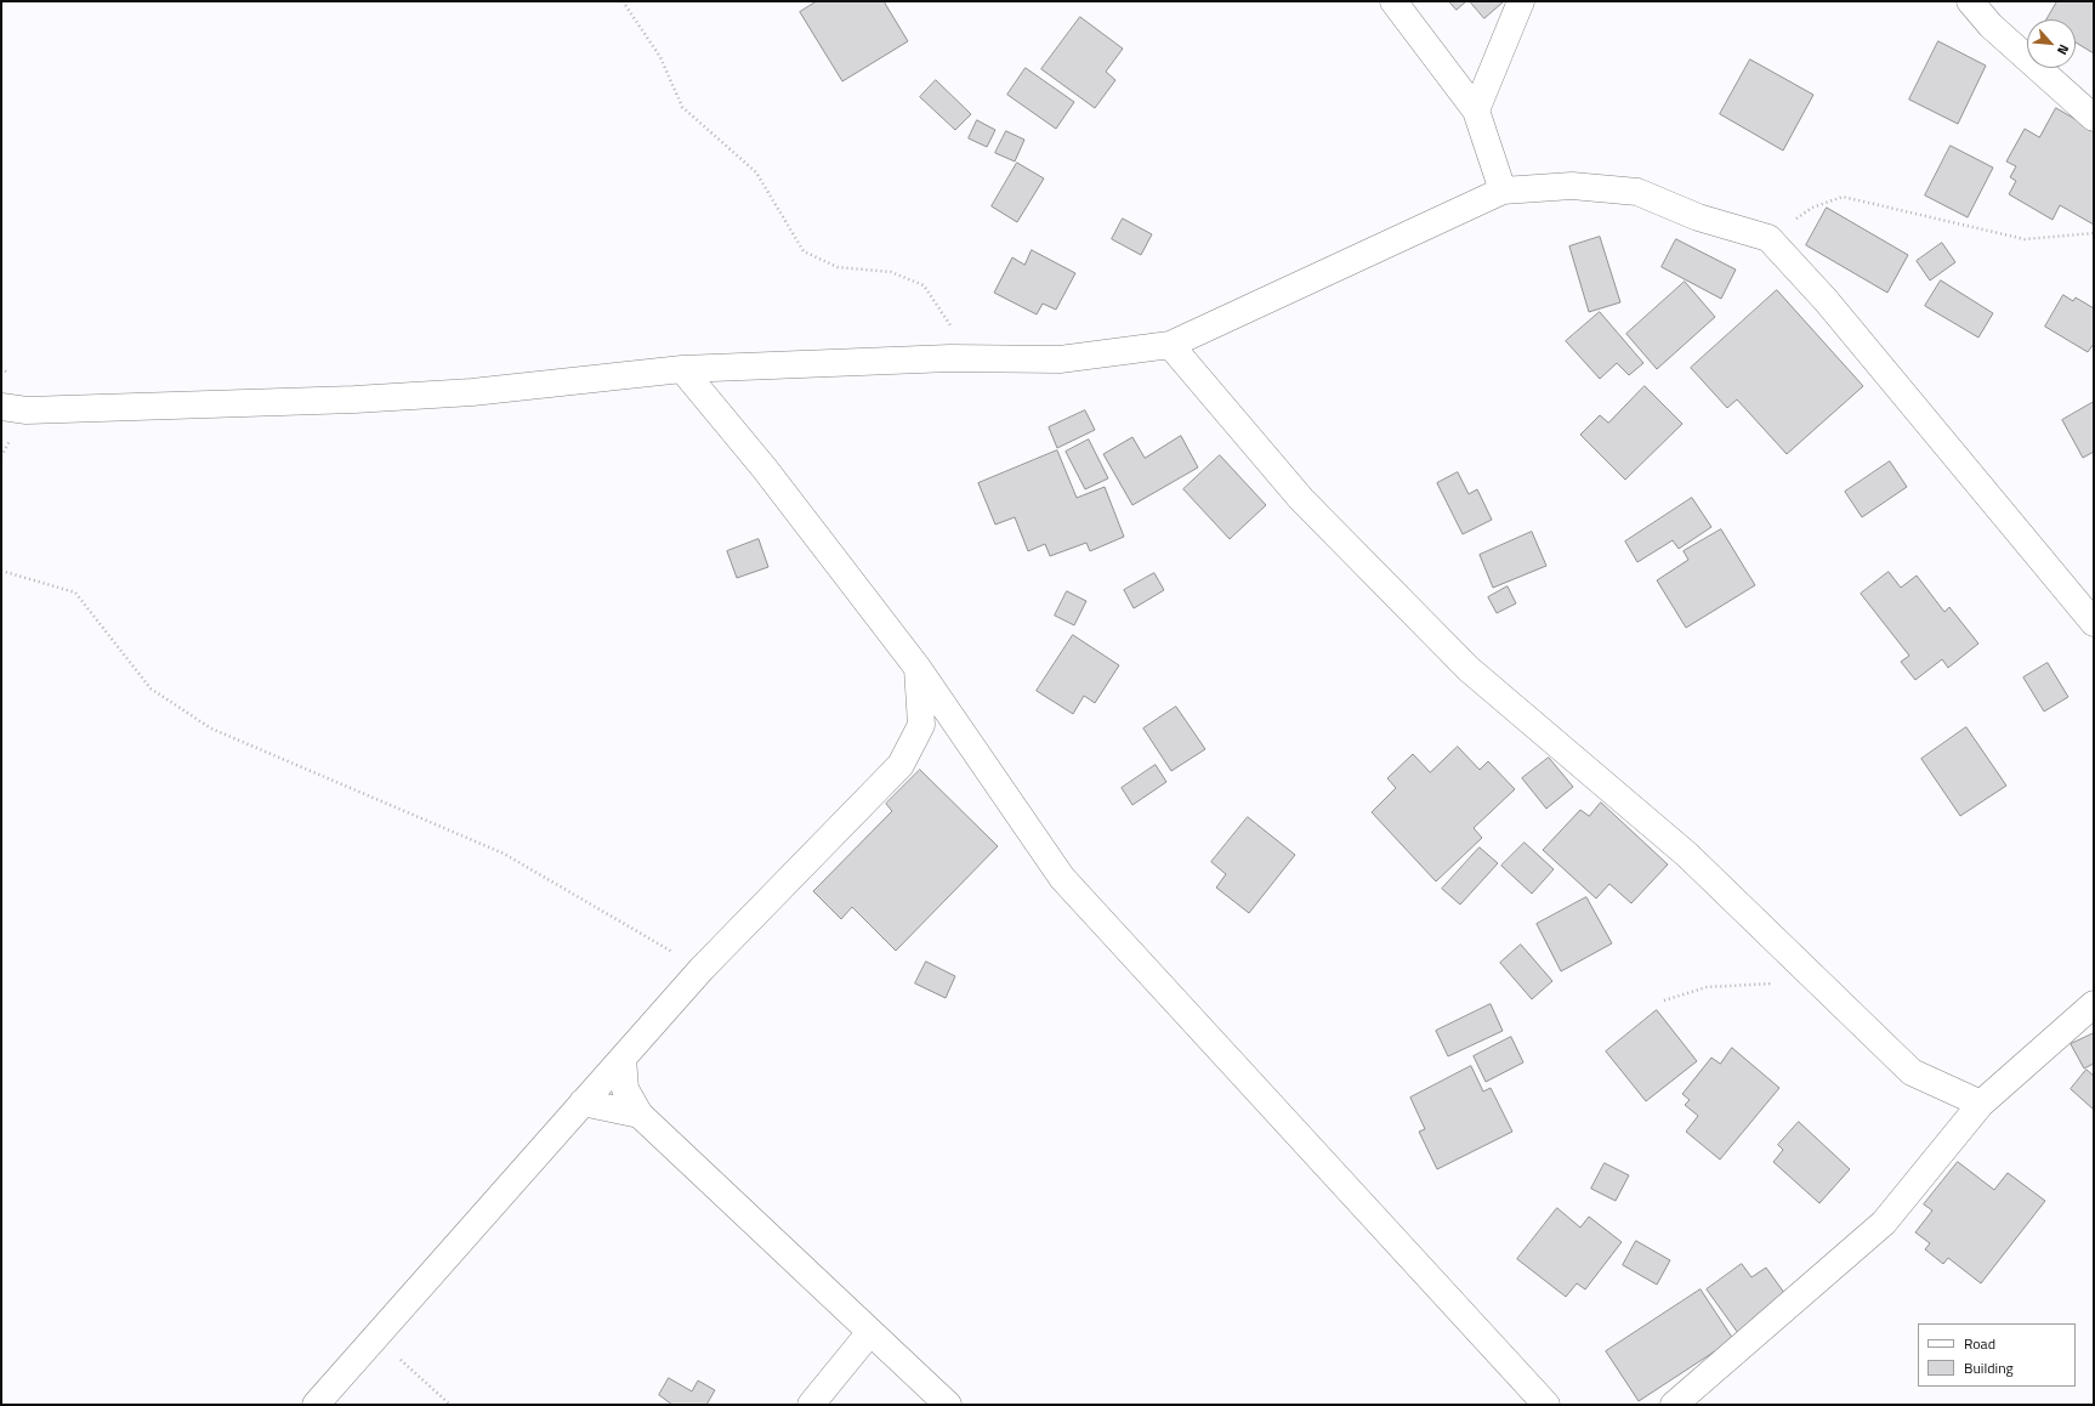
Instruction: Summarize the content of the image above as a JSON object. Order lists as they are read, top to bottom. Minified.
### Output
{"legend":["Road","Building"],"north":"bottom right"}
